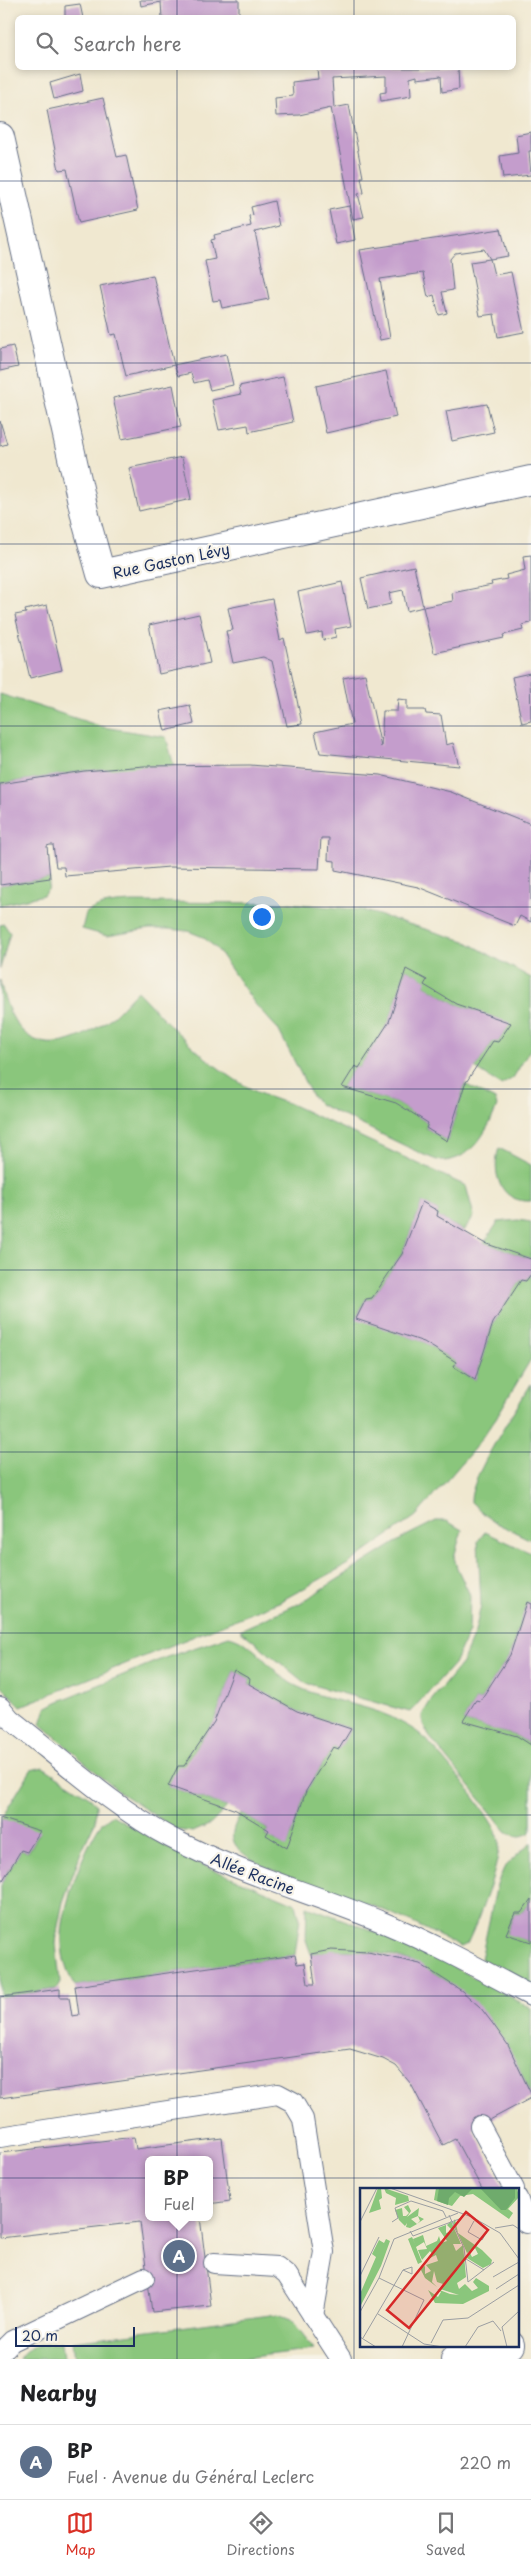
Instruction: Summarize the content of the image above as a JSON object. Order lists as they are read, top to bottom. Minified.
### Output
{"streets":{"street":["Rue Gaston Lévy"],"lane":["Allée Racine"]},"scale_bar":"20 m","page":{"search":"Search here","popup":["BP","Fuel"],"pins":"A","scale":"20 m","heading":"Nearby","list":[{"mark":"A","name":"BP","note":"Fuel · Avenue du Général Leclerc","value":"220 m"}],"nav":["Map","Directions","Saved"]}}
